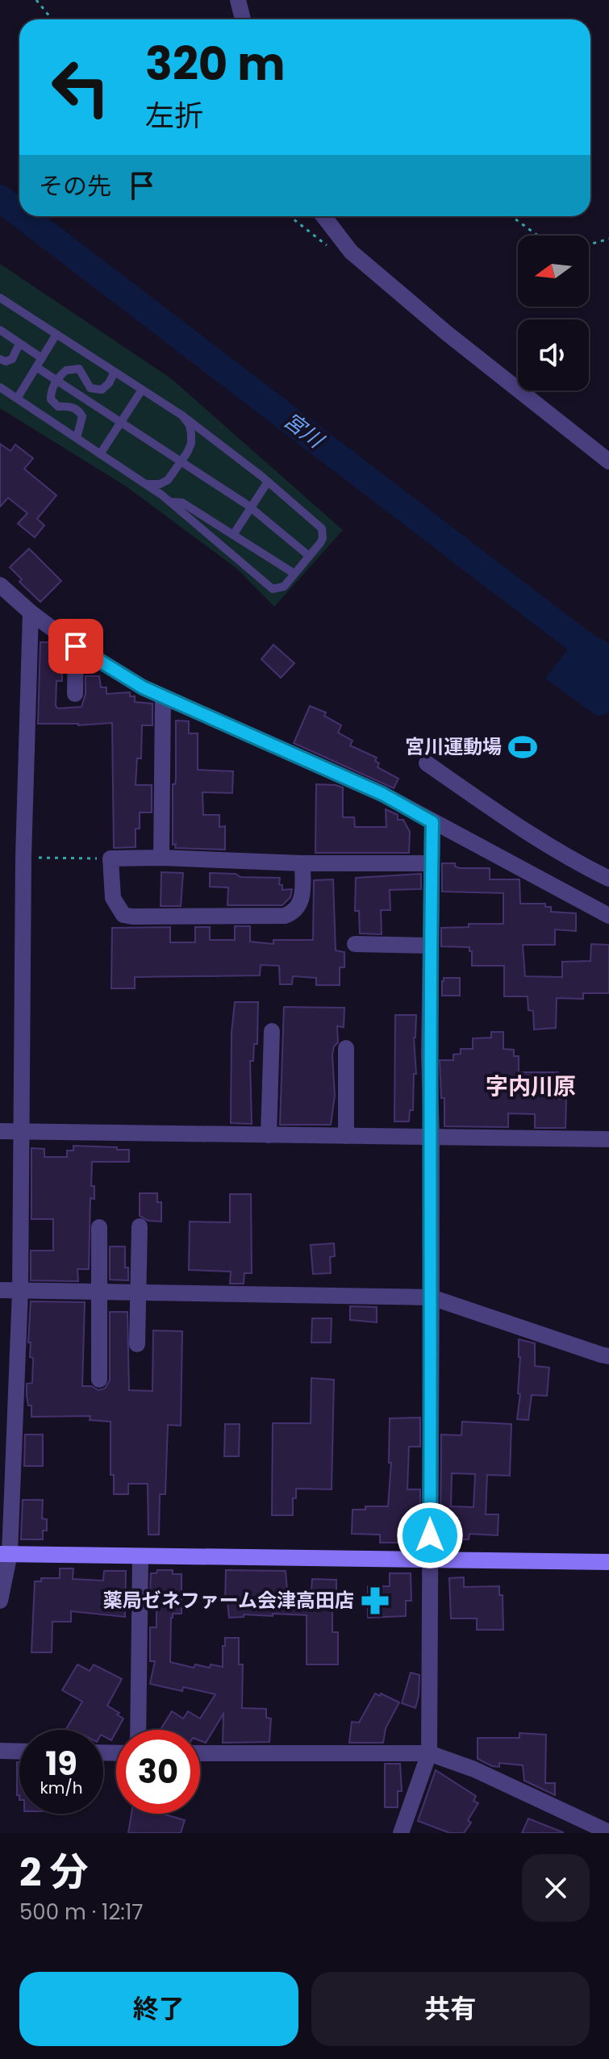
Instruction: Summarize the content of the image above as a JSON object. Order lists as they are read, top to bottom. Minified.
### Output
{"districts":["字内川原"],"water":["宮川"],"places":{"sports":["宮川運動場"],"pharmacy":["薬局ゼネファーム会津高田店"]},"north":"left","page":{"turn":["320 m","左折"],"then":"その先","speed":"19 km/h","limit":"30","heading":["2 分","500 m · 12:17"],"buttons":["終了","共有"]}}
